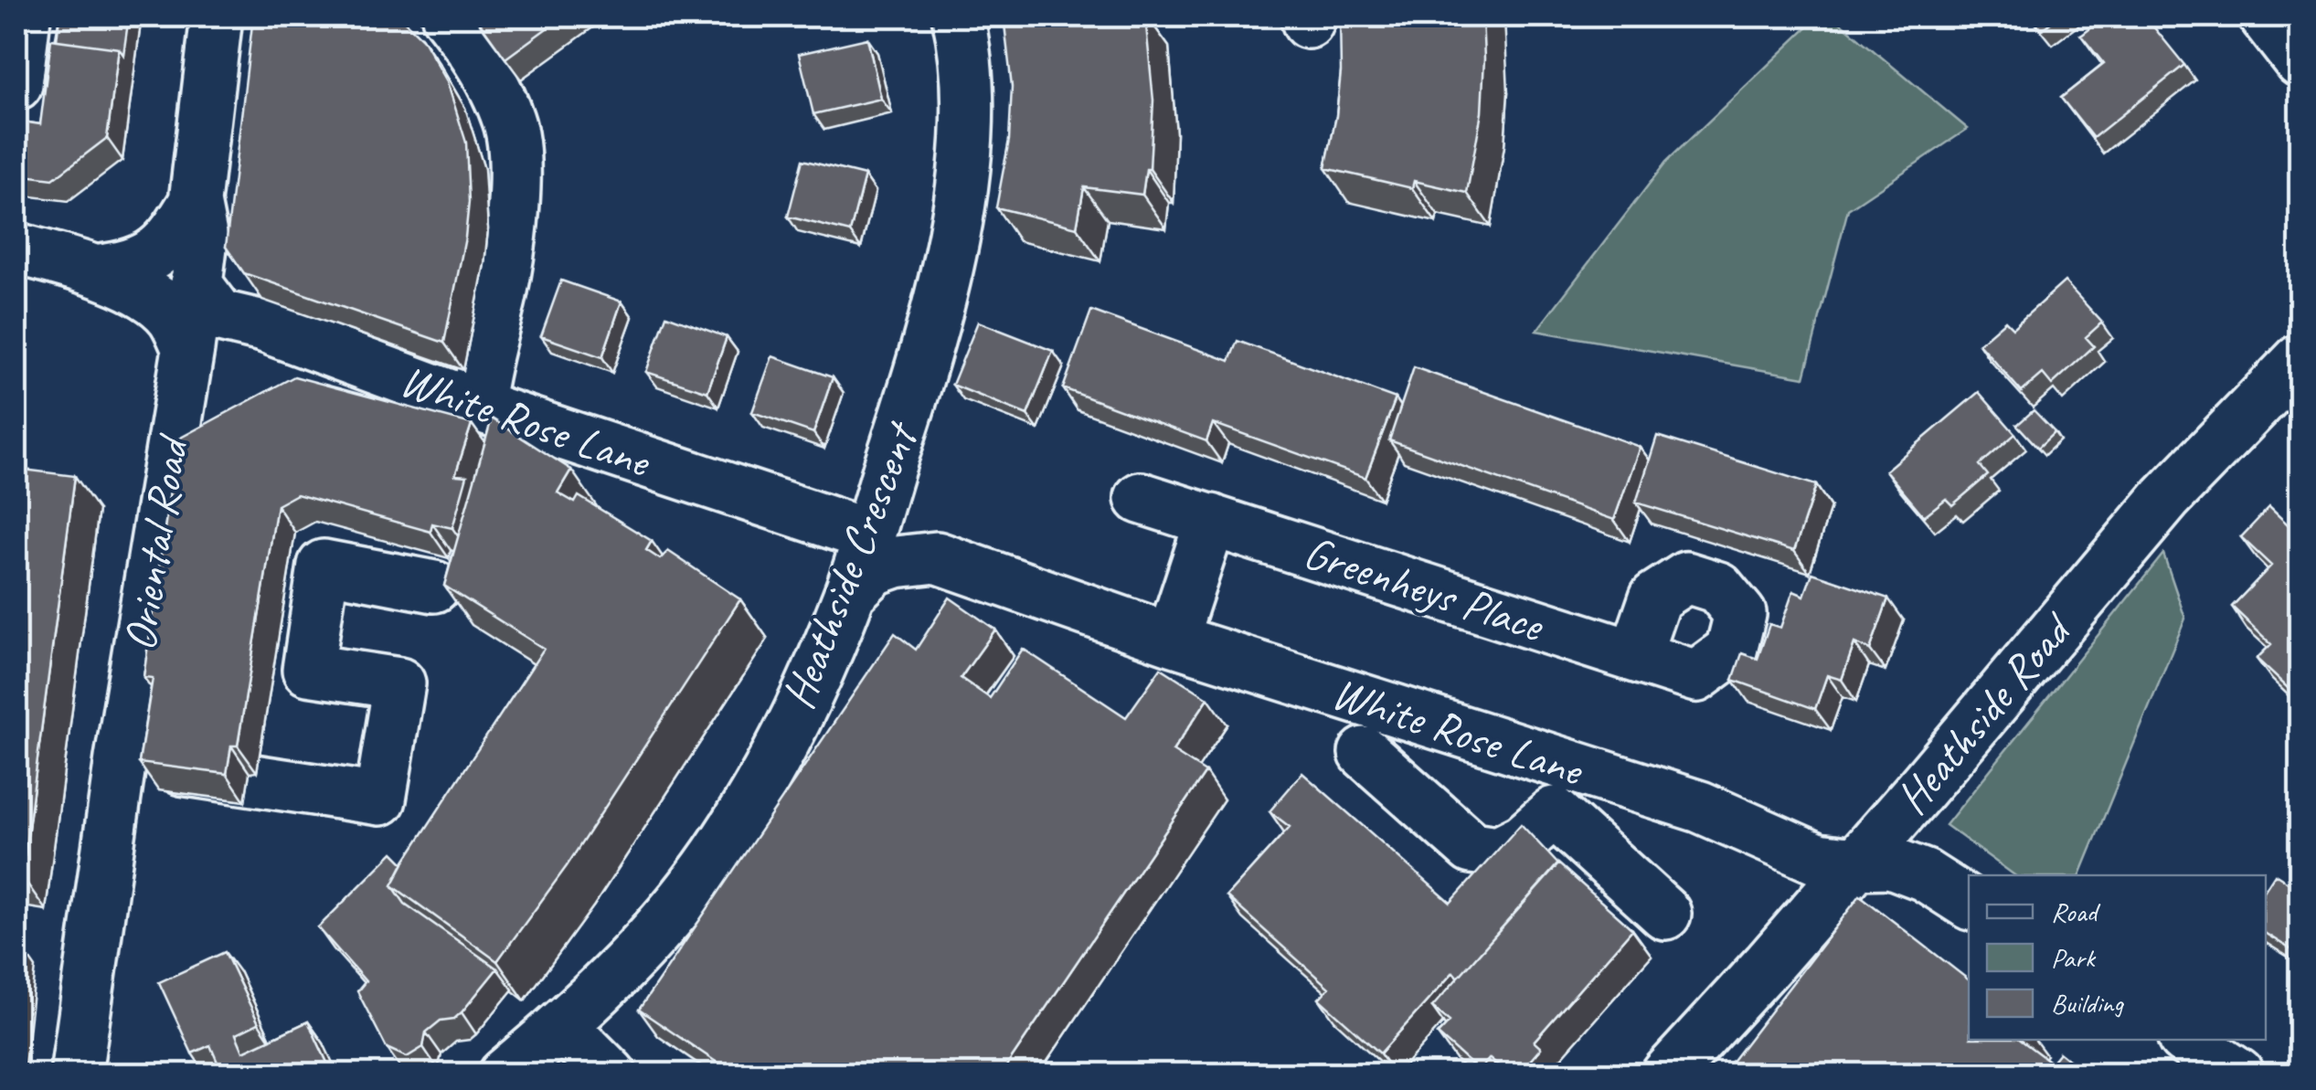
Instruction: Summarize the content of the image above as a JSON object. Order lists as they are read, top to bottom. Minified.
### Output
{"streets":{"street":["White Rose Lane","Oriental Road","Heathside Crescent","Greenheys Place","Heathside Road"]},"crossings":[["White Rose Lane","Oriental Road"],["White Rose Lane","Heathside Crescent"],["White Rose Lane","Heathside Road"]],"legend":["Road","Park","Building"]}
